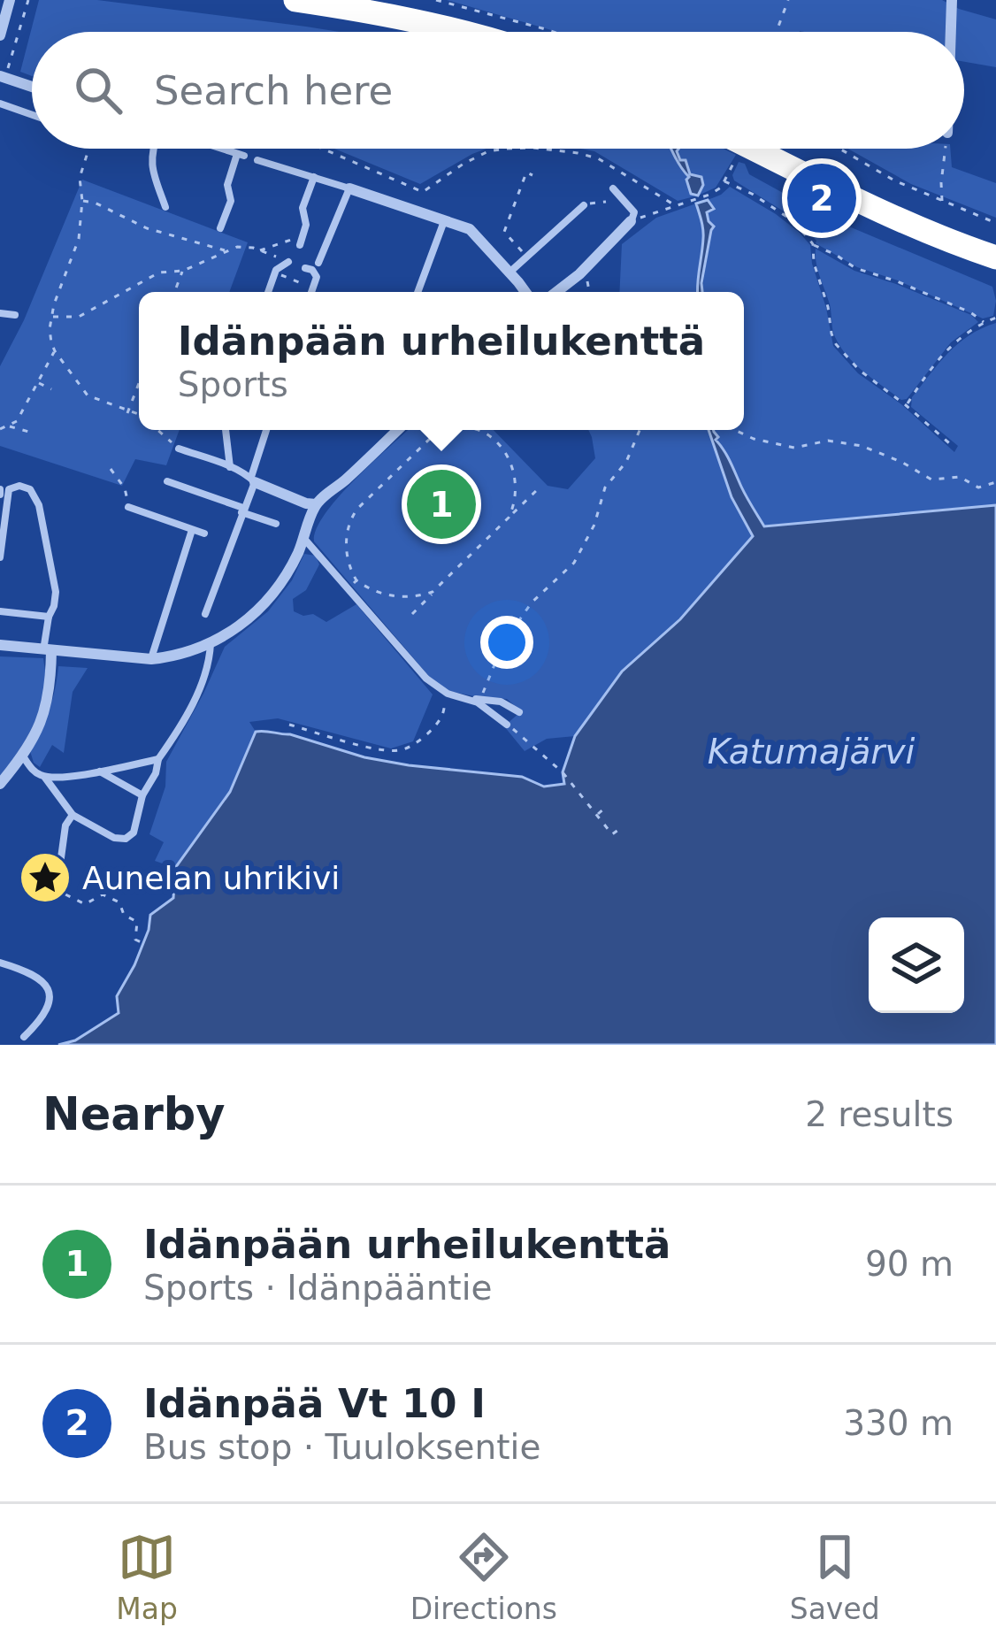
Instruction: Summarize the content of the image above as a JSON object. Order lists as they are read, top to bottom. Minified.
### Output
{"water":["Katumajärvi"],"places":{"place":["Aunelan uhrikivi"]},"page":{"search":"Search here","pins":["2","1"],"popup":["Idänpään urheilukenttä","Sports"],"heading":["Nearby","2 results"],"list":[{"mark":"1","name":"Idänpään urheilukenttä","note":"Sports · Idänpääntie","value":"90 m"},{"mark":"2","name":"Idänpää Vt 10 I","note":"Bus stop · Tuuloksentie","value":"330 m"}],"nav":["Map","Directions","Saved"]}}
